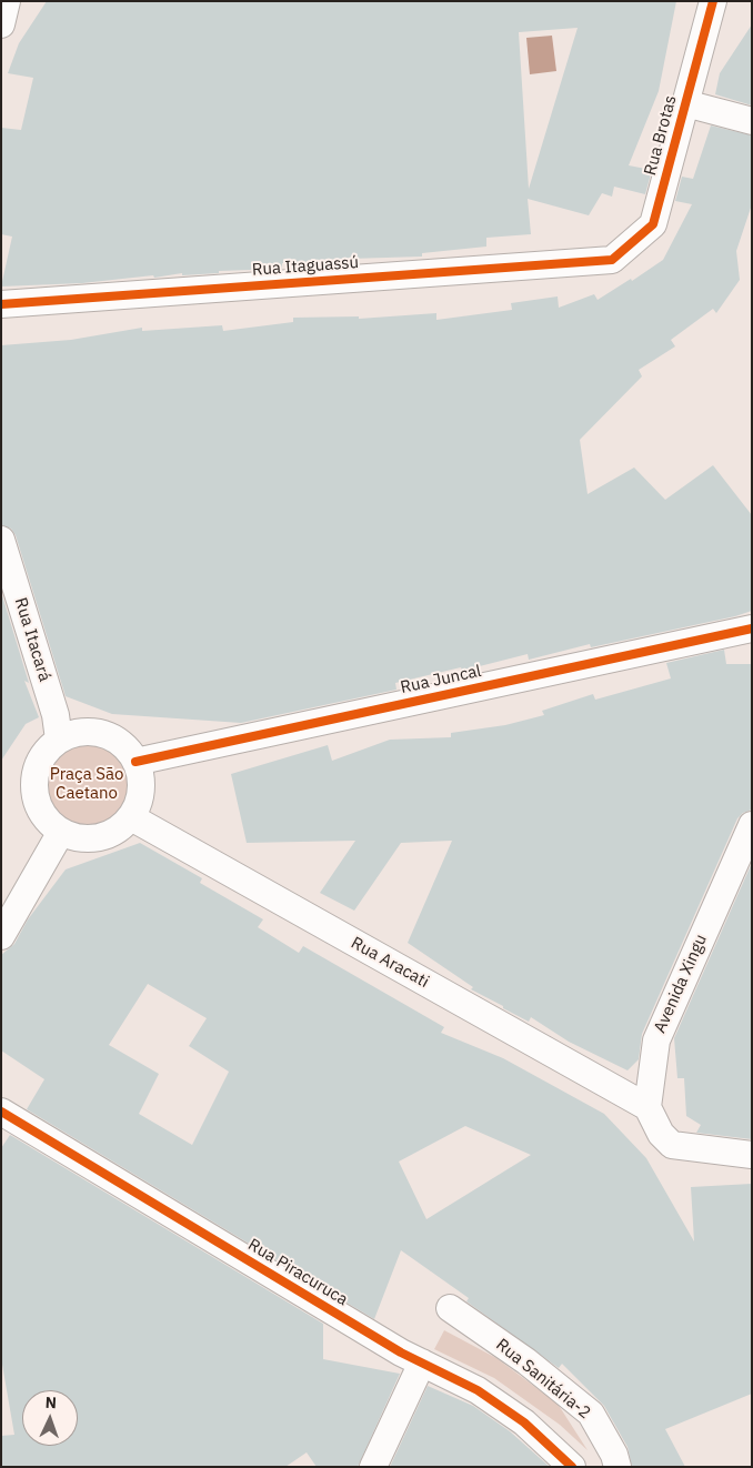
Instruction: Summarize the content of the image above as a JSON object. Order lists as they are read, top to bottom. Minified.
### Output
{"streets":{"street":["Rua Brotas","Rua Itaguassú","Rua Itacará","Rua Juncal","Rua Aracati","Avenida Xingu","Rua Piracuruca","Rua Sanitária-2"]},"crossings":[["Rua Brotas","Rua Itaguassú"],["Rua Itacará","Rua Juncal"],["Rua Itacará","Rua Aracati"],["Rua Juncal","Rua Aracati"],["Rua Aracati","Avenida Xingu"]],"parks":["Praça São Caetano"],"north":"top"}
